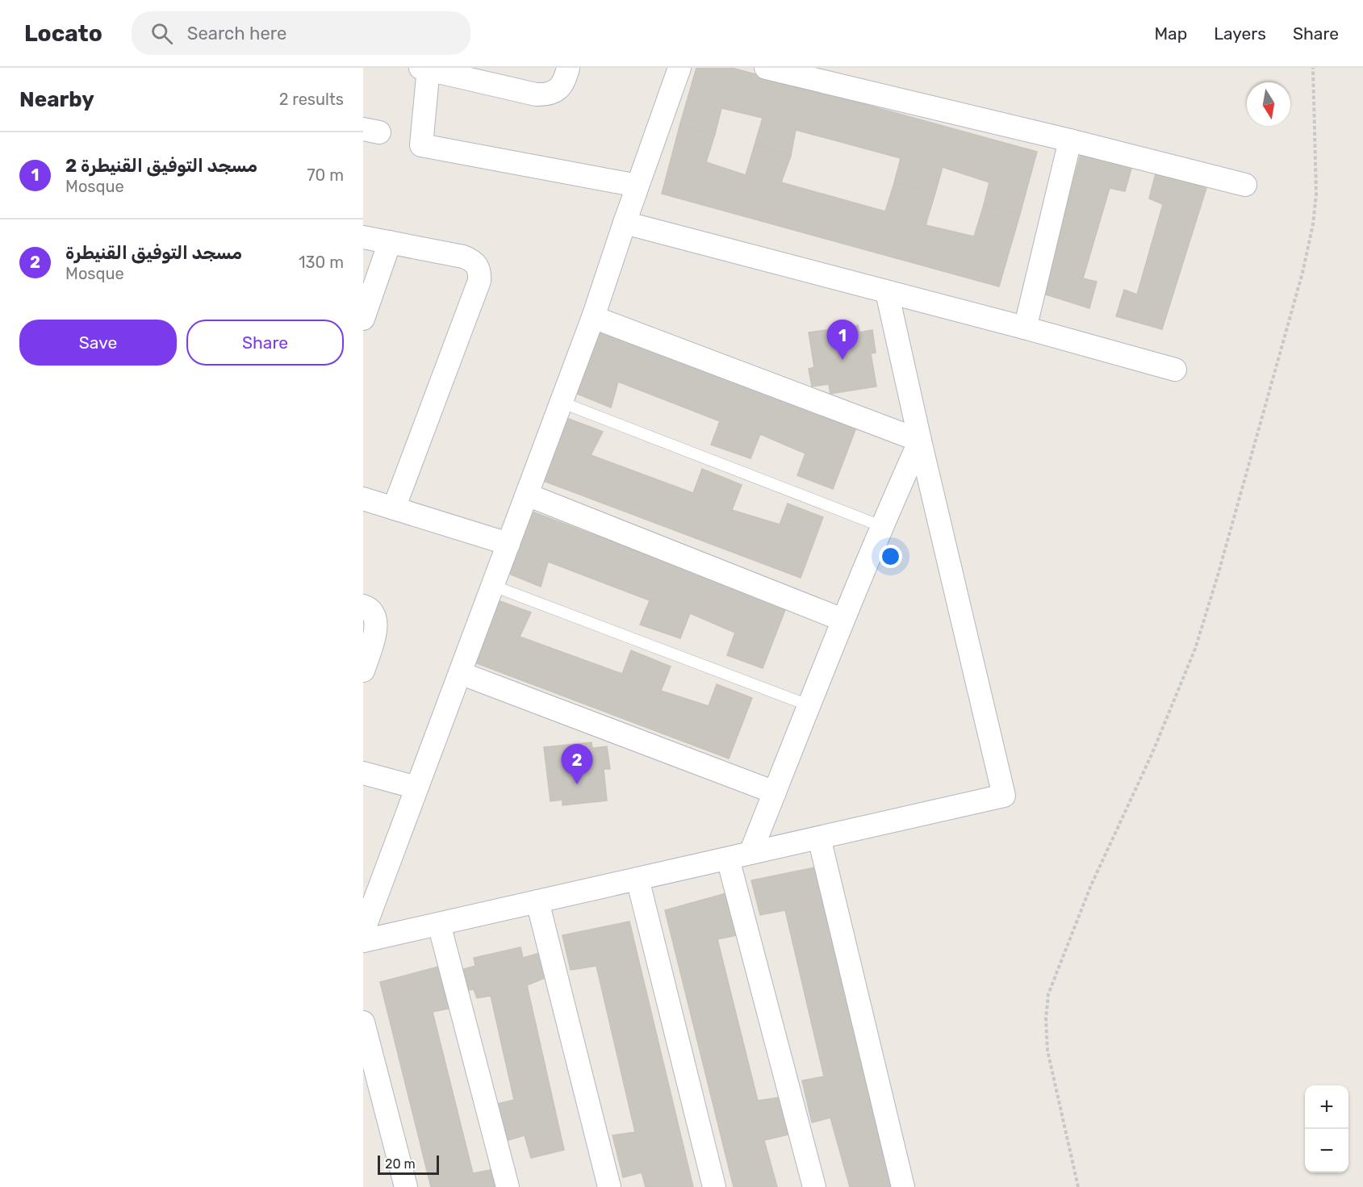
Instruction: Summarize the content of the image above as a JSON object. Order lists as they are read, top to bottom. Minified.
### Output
{"scale_bar":"20 m","north":"bottom","page":{"header":"Locato","search":"Search here","nav":["Map","Layers","Share"],"heading":["Nearby","2 results"],"list":[{"mark":"1","name":"2 مسجد التوفيق القنيطرة","note":"Mosque","value":"70 m"},{"mark":"2","name":"مسجد التوفيق القنيطرة","note":"Mosque","value":"130 m"}],"buttons":["Save","Share"],"pins":["1","2"],"map_buttons":["+","−"],"scale":"20 m"}}
